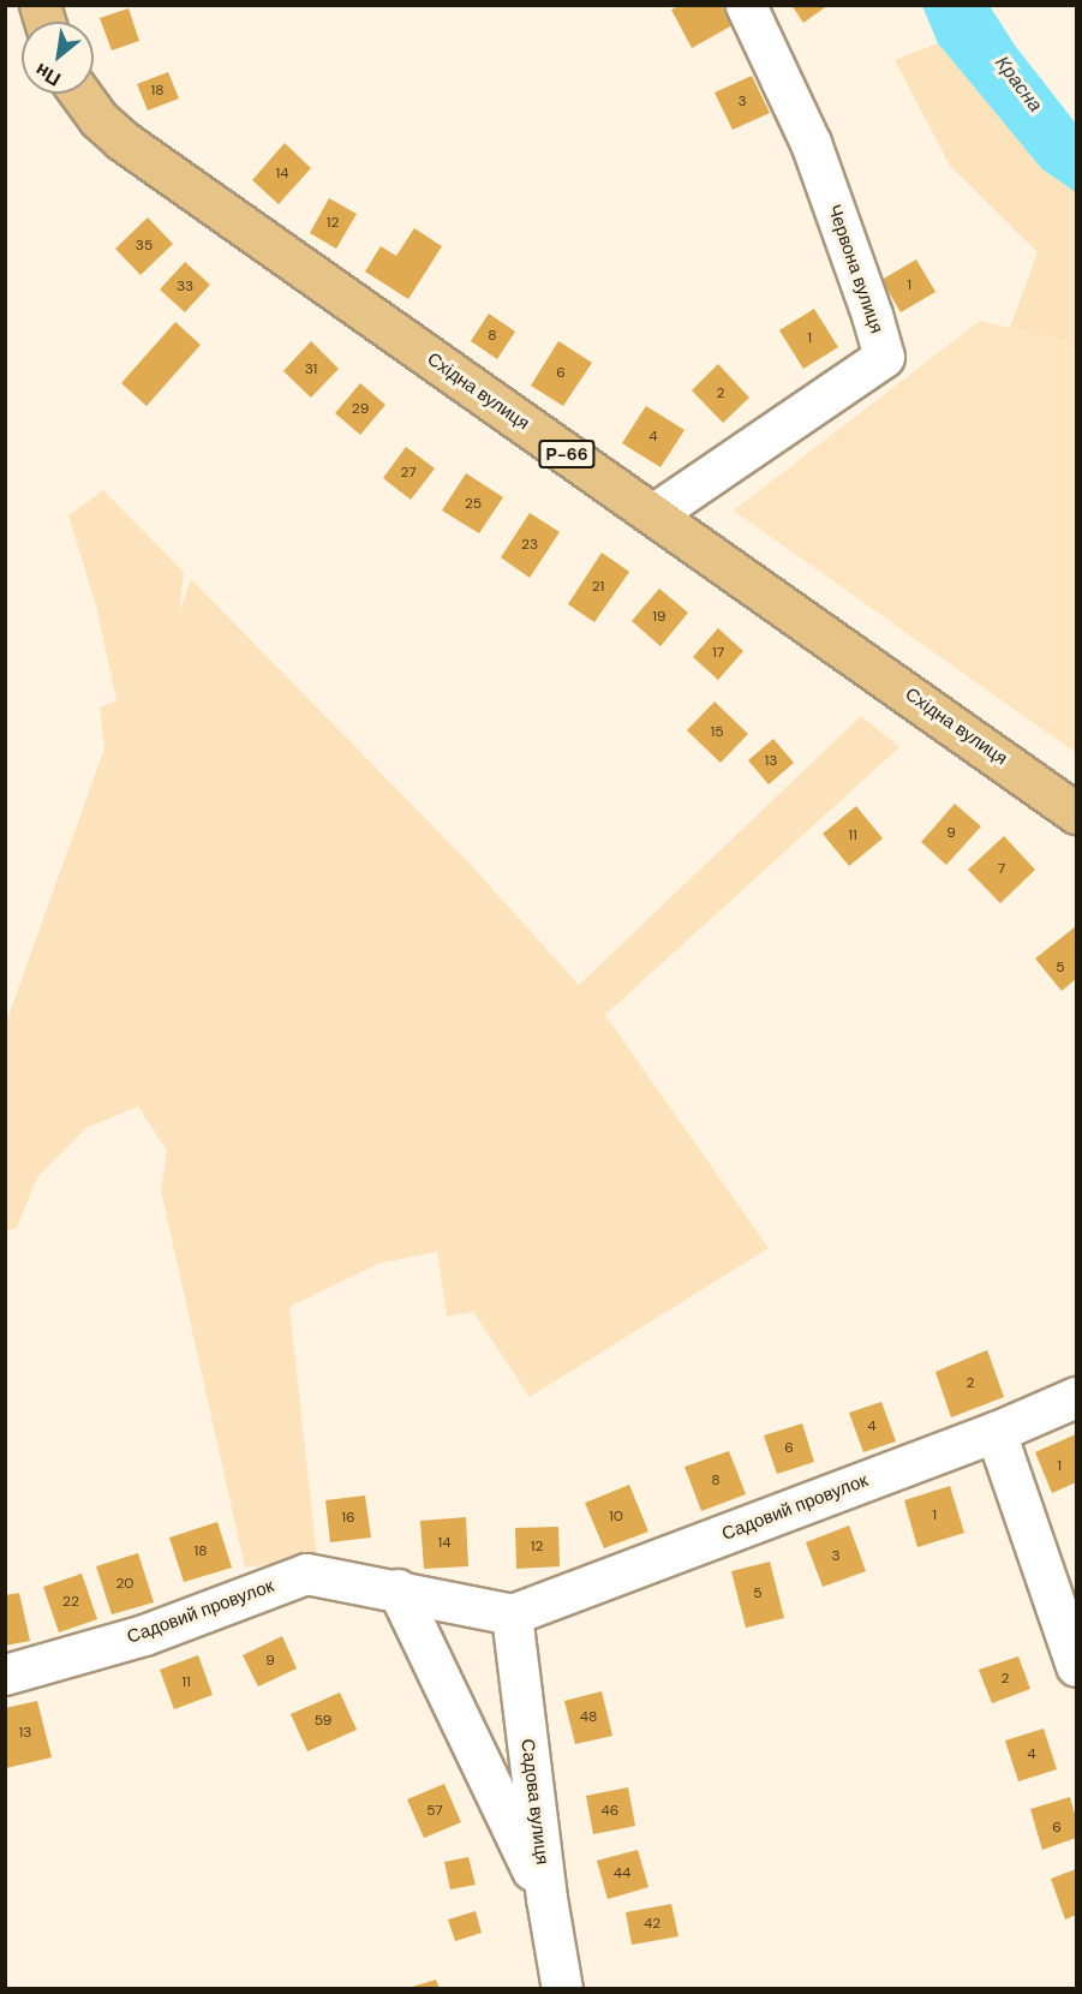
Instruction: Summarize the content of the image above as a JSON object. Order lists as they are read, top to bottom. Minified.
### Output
{"streets":{"main road":["Східна вулиця","Р-66"],"street":["Червона вулиця","Садовий провулок","Садова вулиця"]},"crossings":[["Червона вулиця","Східна вулиця"],["Садовий провулок","Садова вулиця"]],"water":["Красна"],"house_numbers":["18","3","14","12","35","1","33","8","1","31","6","2","29","4","27","25","23","21","19","17","15","13","9","11","7","5","2","4","6","1","8","1","10","16","14","12","18","3","20","5","22","9","2","11","48","59","13","4","57","46","6","44","42"],"north":"bottom left"}
